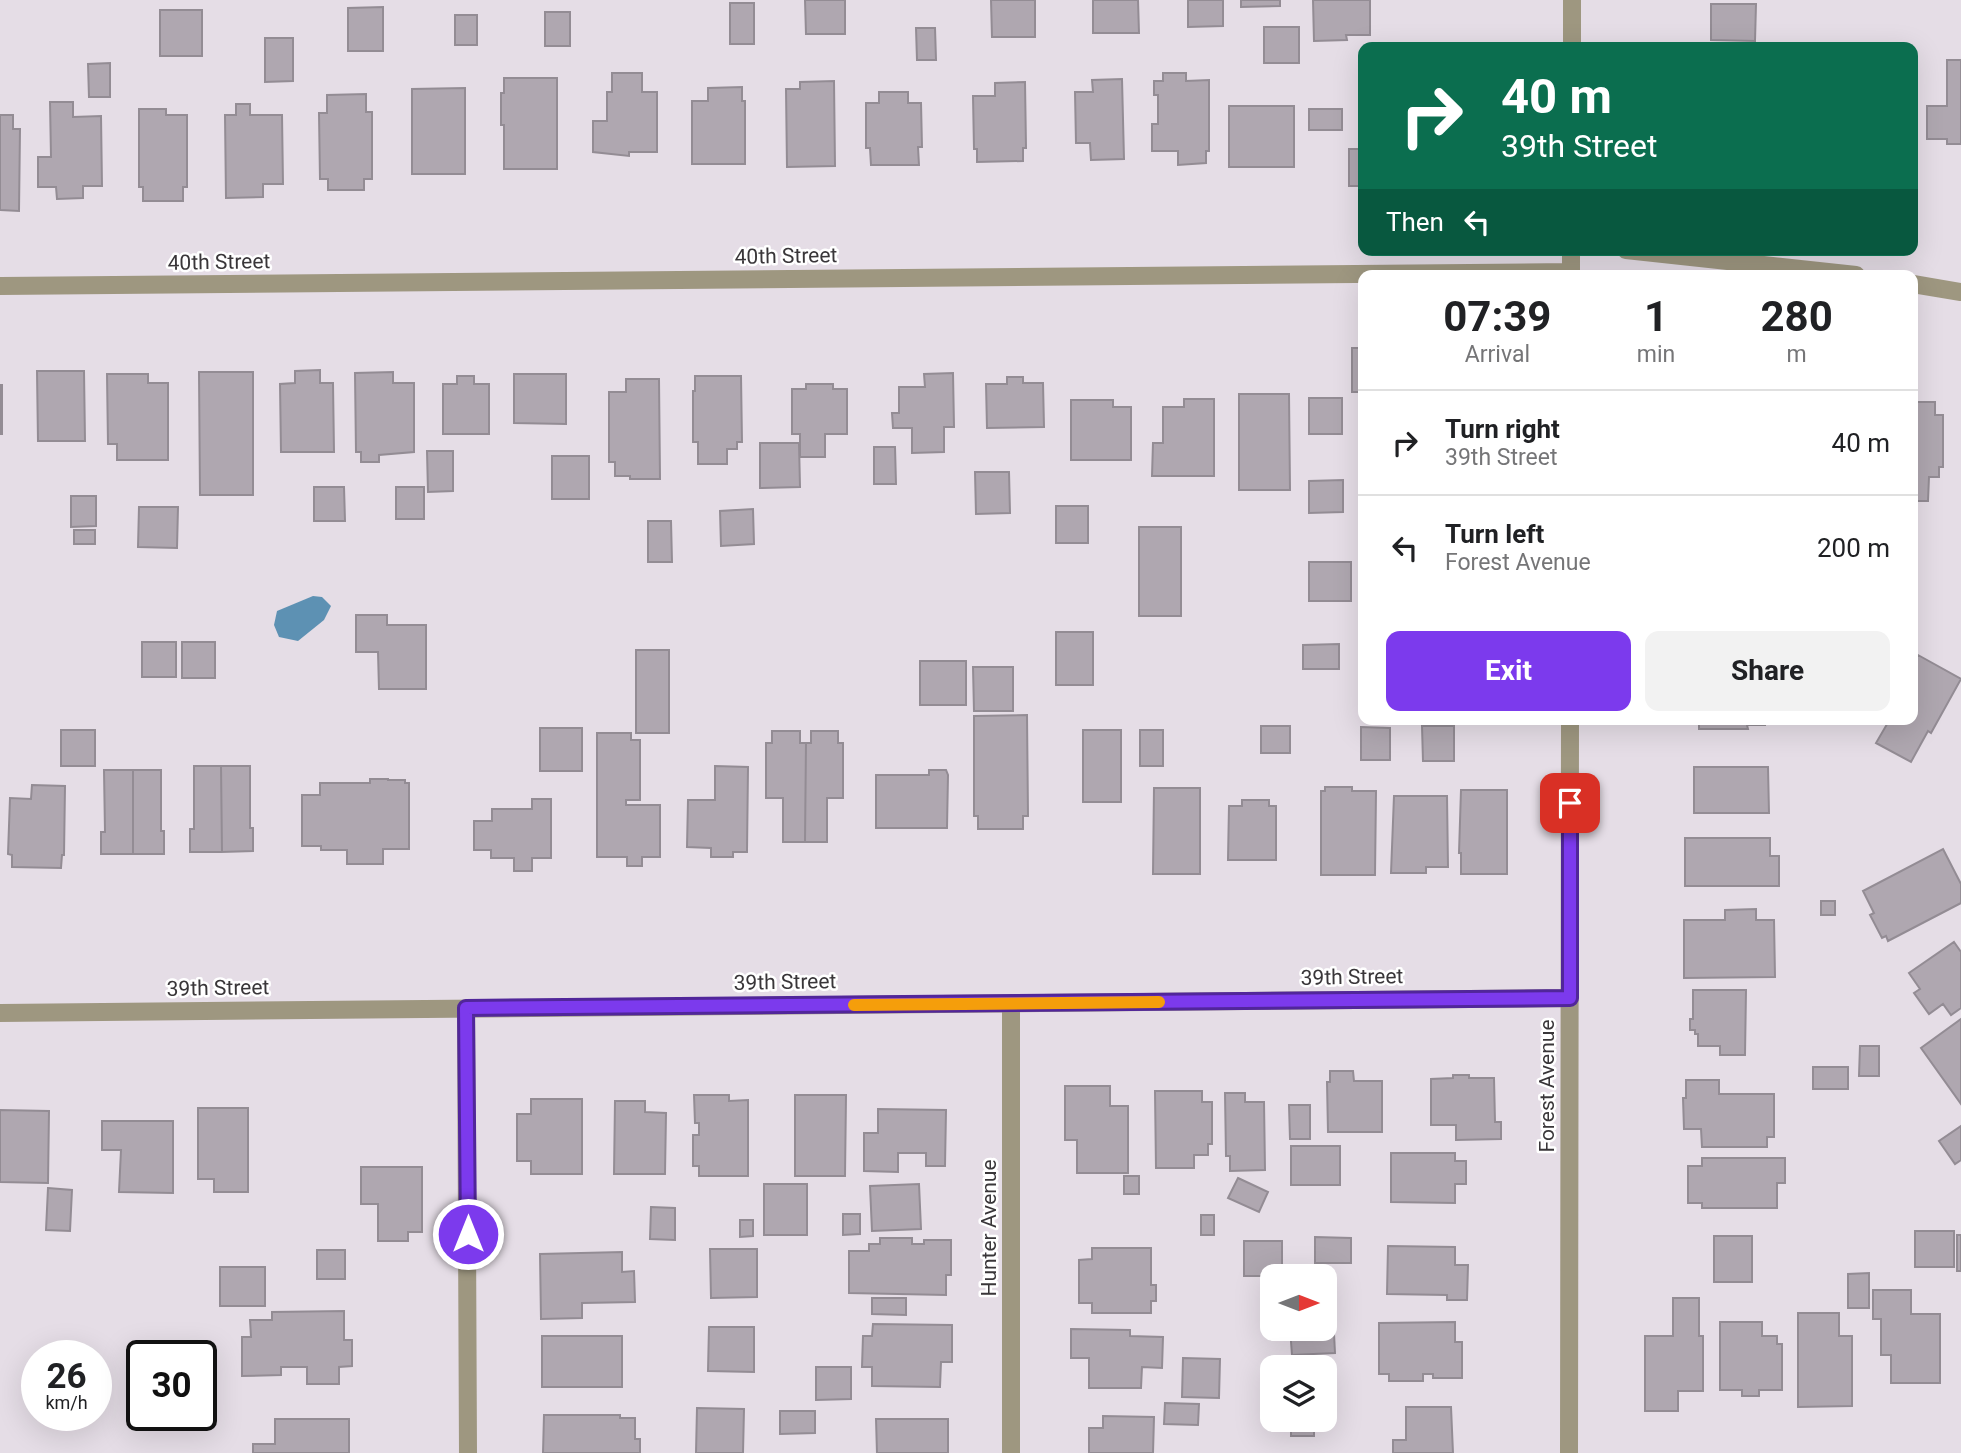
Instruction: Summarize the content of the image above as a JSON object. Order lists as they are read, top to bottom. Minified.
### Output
{"streets":{"street":["40th Street","39th Street","Forest Avenue","Hunter Avenue"]},"crossings":[["39th Street","Forest Avenue"],["39th Street","Hunter Avenue"]],"north":"right","page":{"turn":["40 m","39th Street"],"then":"Then","eta":["07:39","Arrival","1","min","280","m"],"list":[{"name":"Turn right","note":"39th Street","value":"40 m"},{"name":"Turn left","note":"Forest Avenue","value":"200 m"}],"buttons":["Exit","Share"],"speed":"26 km/h","limit":"30"}}
